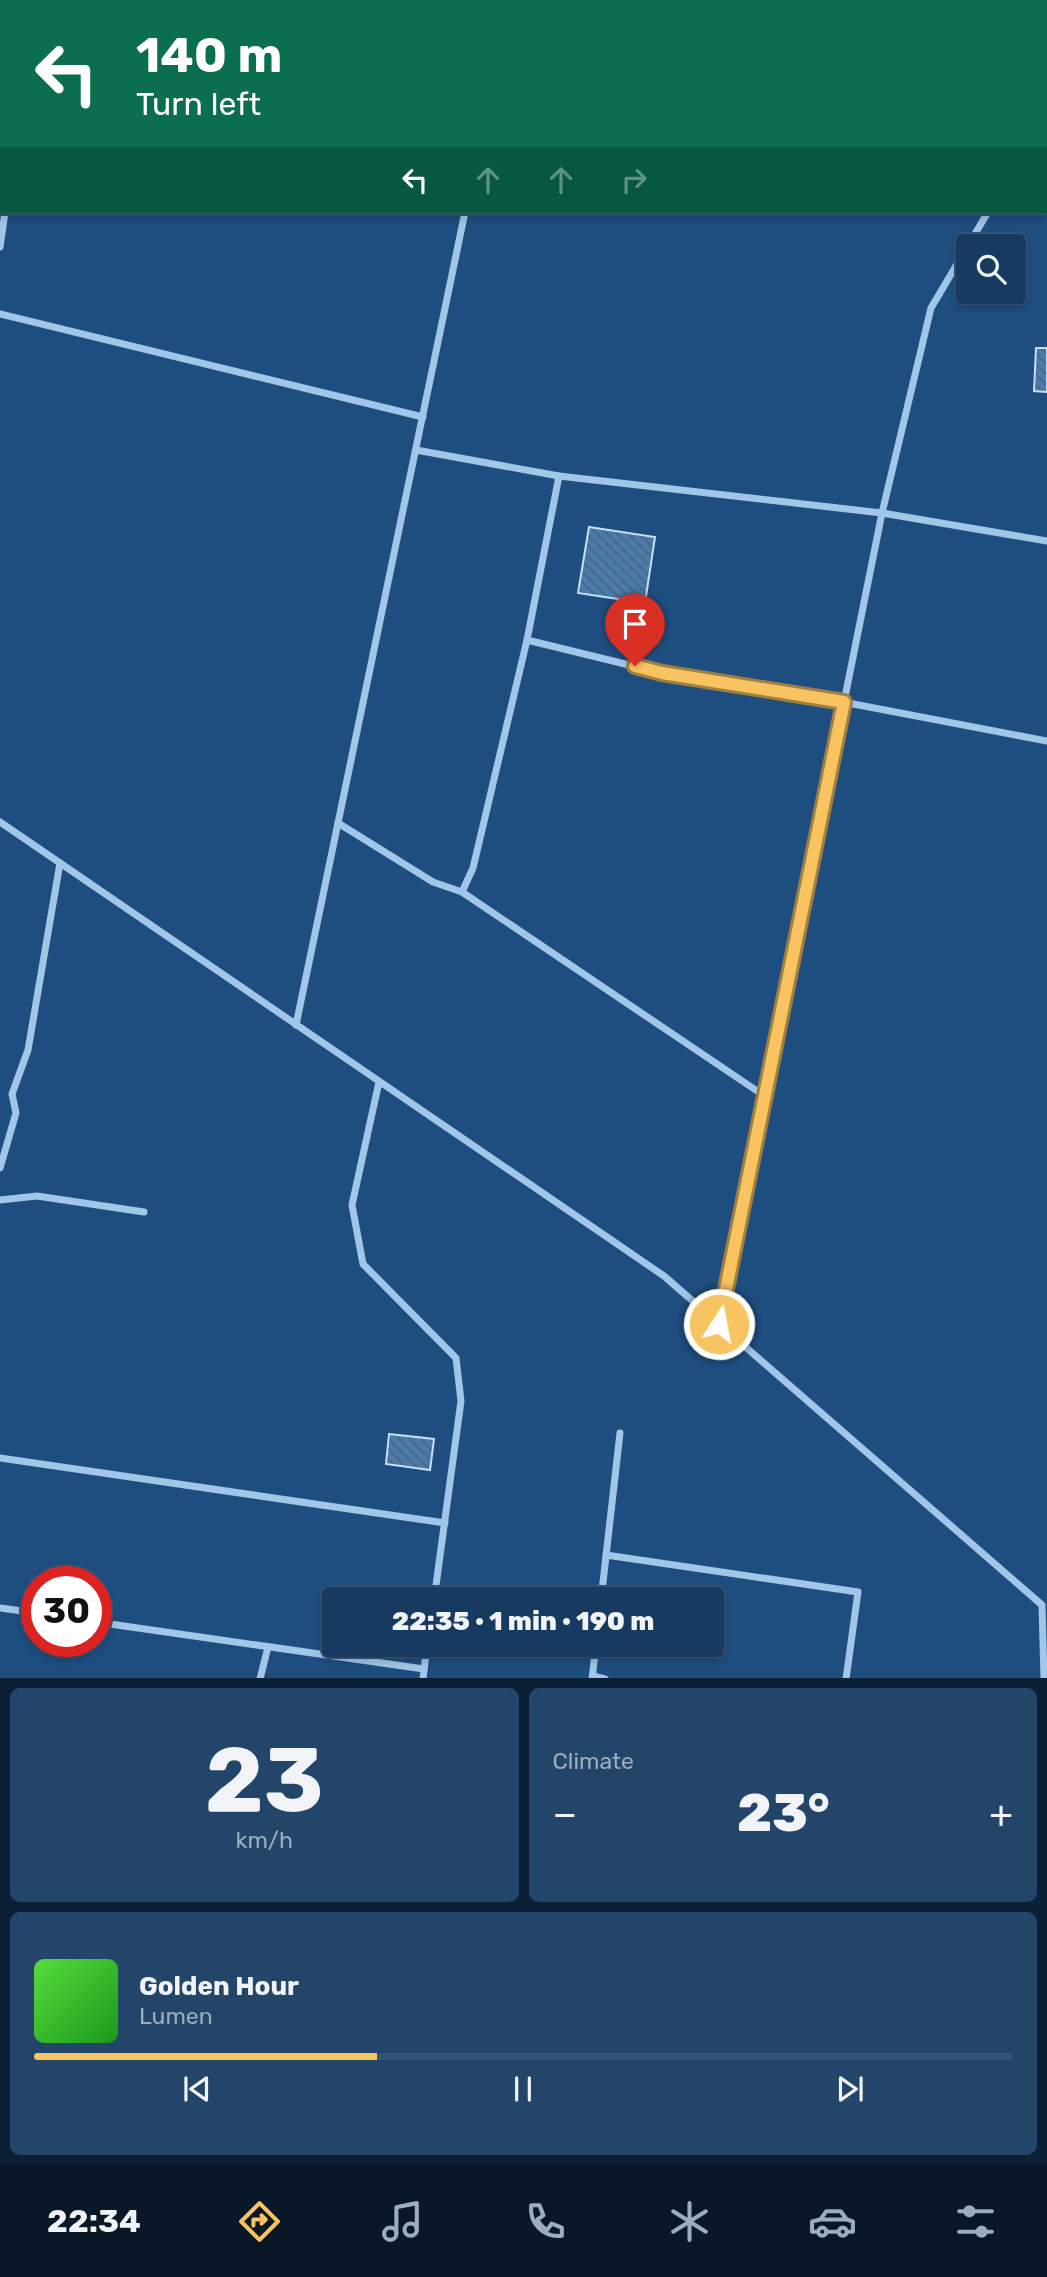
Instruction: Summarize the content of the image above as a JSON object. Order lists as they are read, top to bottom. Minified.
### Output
{"page":{"turn":["140 m","Turn left"],"limit":"30","trip":"22:35 · 1 min · 190 m","tile":[["23","km/h"],"Climate"],"heat":["−","23°","+"],"song":["Golden Hour","Lumen"],"tabs":"22:34"}}
